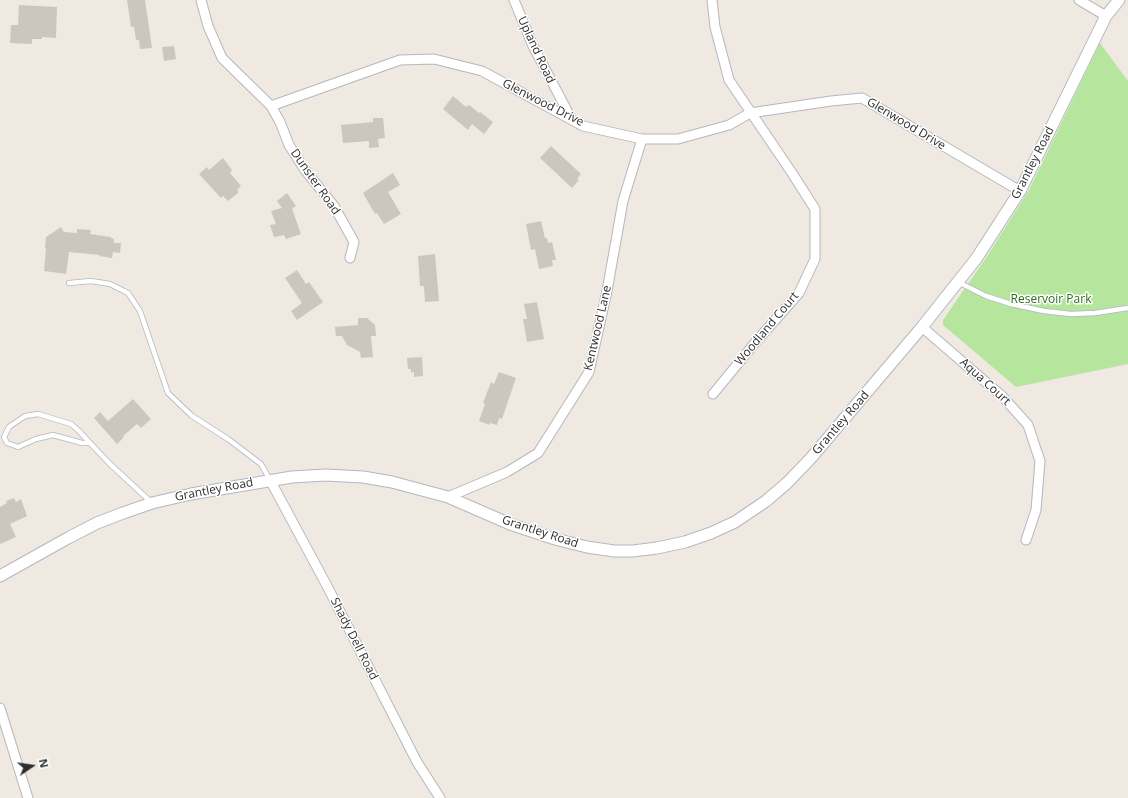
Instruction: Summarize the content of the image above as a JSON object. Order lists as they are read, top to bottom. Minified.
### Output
{"streets":{"street":["Upland Road","Glenwood Drive","Grantley Road","Dunster Road","Kentwood Lane","Woodland Court","Aqua Court","Shady Dell Road"]},"crossings":[["Upland Road","Glenwood Drive"],["Glenwood Drive","Grantley Road"],["Glenwood Drive","Dunster Road"],["Glenwood Drive","Kentwood Lane"],["Glenwood Drive","Woodland Court"],["Grantley Road","Kentwood Lane"],["Grantley Road","Aqua Court"],["Grantley Road","Shady Dell Road"]],"parks":["Reservoir Park"],"north":"right"}
